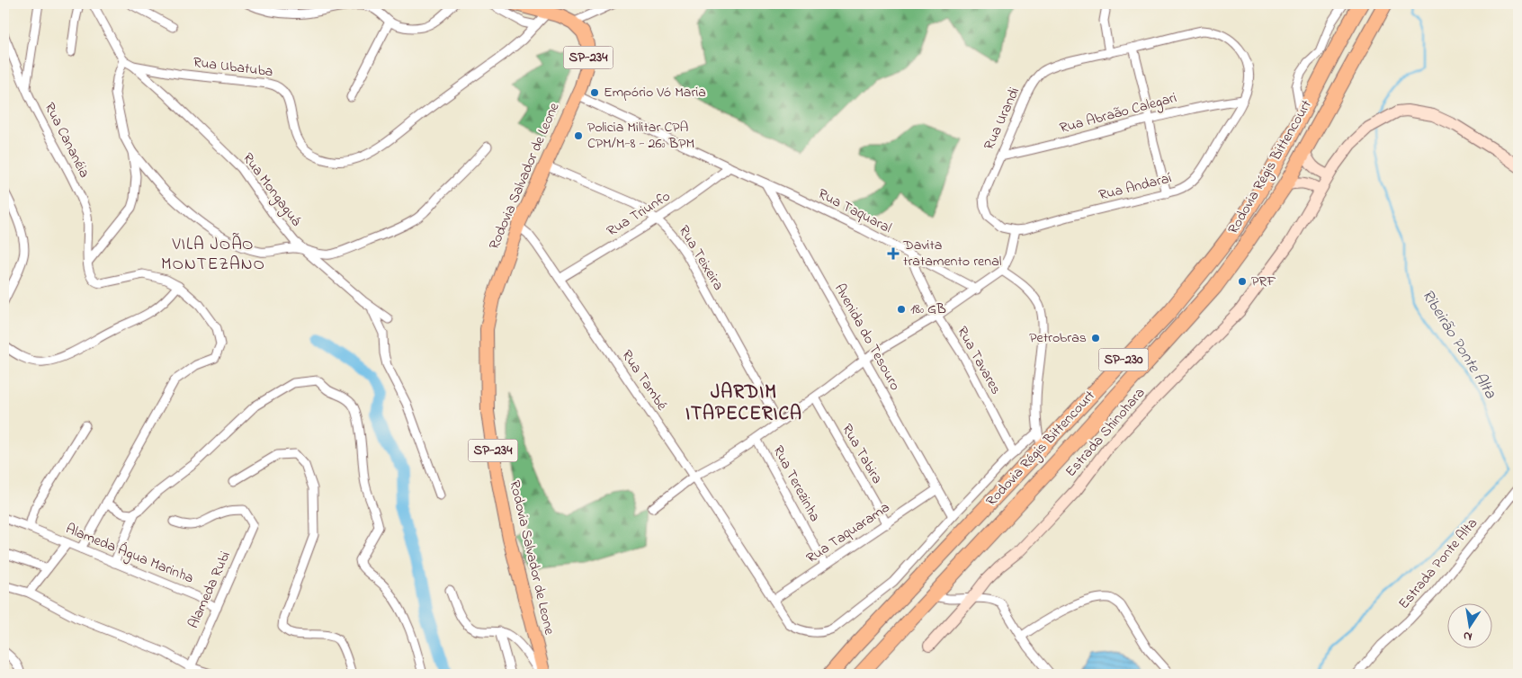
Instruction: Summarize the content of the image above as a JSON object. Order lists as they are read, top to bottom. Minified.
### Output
{"streets":{"highway":["Rodovia Régis Bittencourt","SP-230"],"main road":["SP-234","Rodovia Salvador de Leone"],"street":["Rua Ubatuba","Rua Abraão Calegari","Rua Urandi","Rua Cananéia","Rua Andaraí","Rua Mongaguá","Rua Taquaral","Rua Triunfo","Rua Teixeira","Avenida do Tesouro","Rua Tavares","Rua També","Estrada Shinohara","Rua Tabira","Rua Terezinha","Rua Taquarama","Alameda Água Marinha","Estrada Ponte Alta","Alameda Rubi"]},"crossings":[["Rua Ubatuba","Rua Mongaguá"],["Rua Abraão Calegari","Rua Urandi"],["Rua Abraão Calegari","Rua Andaraí"],["Rua Urandi","Rua Andaraí"],["Rodovia Salvador de Leone","Rua Taquaral"],["Rodovia Salvador de Leone","Rua Teixeira"],["Rodovia Salvador de Leone","Rua També"],["Rua Taquaral","Rua Triunfo"],["Rua Taquaral","Avenida do Tesouro"],["Rua Taquaral","Rua Tavares"],["Rua Triunfo","Rua Teixeira"],["Rua Triunfo","Rua També"],["Avenida do Tesouro","Rua També"],["Avenida do Tesouro","Rua Taquarama"],["Rua Tavares","Rua També"],["Rua També","Rua Taquarama"],["Rua Tabira","Rua Taquarama"],["Rua Terezinha","Rua Taquarama"],["Alameda Água Marinha","Alameda Rubi"]],"districts":["VILA JOÃO MONTEZANO","JARDIM ITAPECERICA"],"water":["Ribeirão Ponte Alta"],"places":{"other":["Empório Vó Maria","Policia Militar CPA CPM/M-8 - 26º BPM","PRF","18º GB","Petrobras"],"health":["Davita tratamento renal"]},"north":"bottom"}
